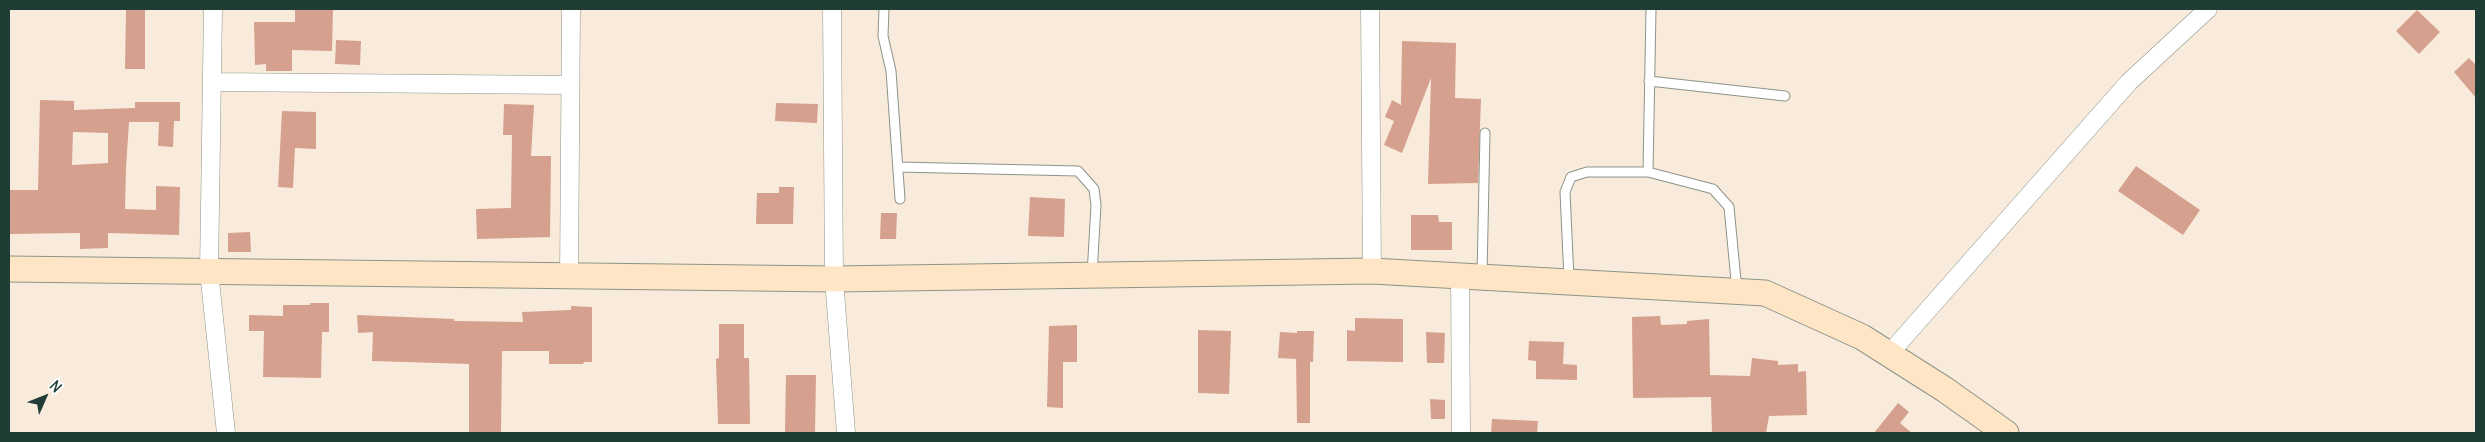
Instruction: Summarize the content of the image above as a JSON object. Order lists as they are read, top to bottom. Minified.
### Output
{"north":"top right"}
